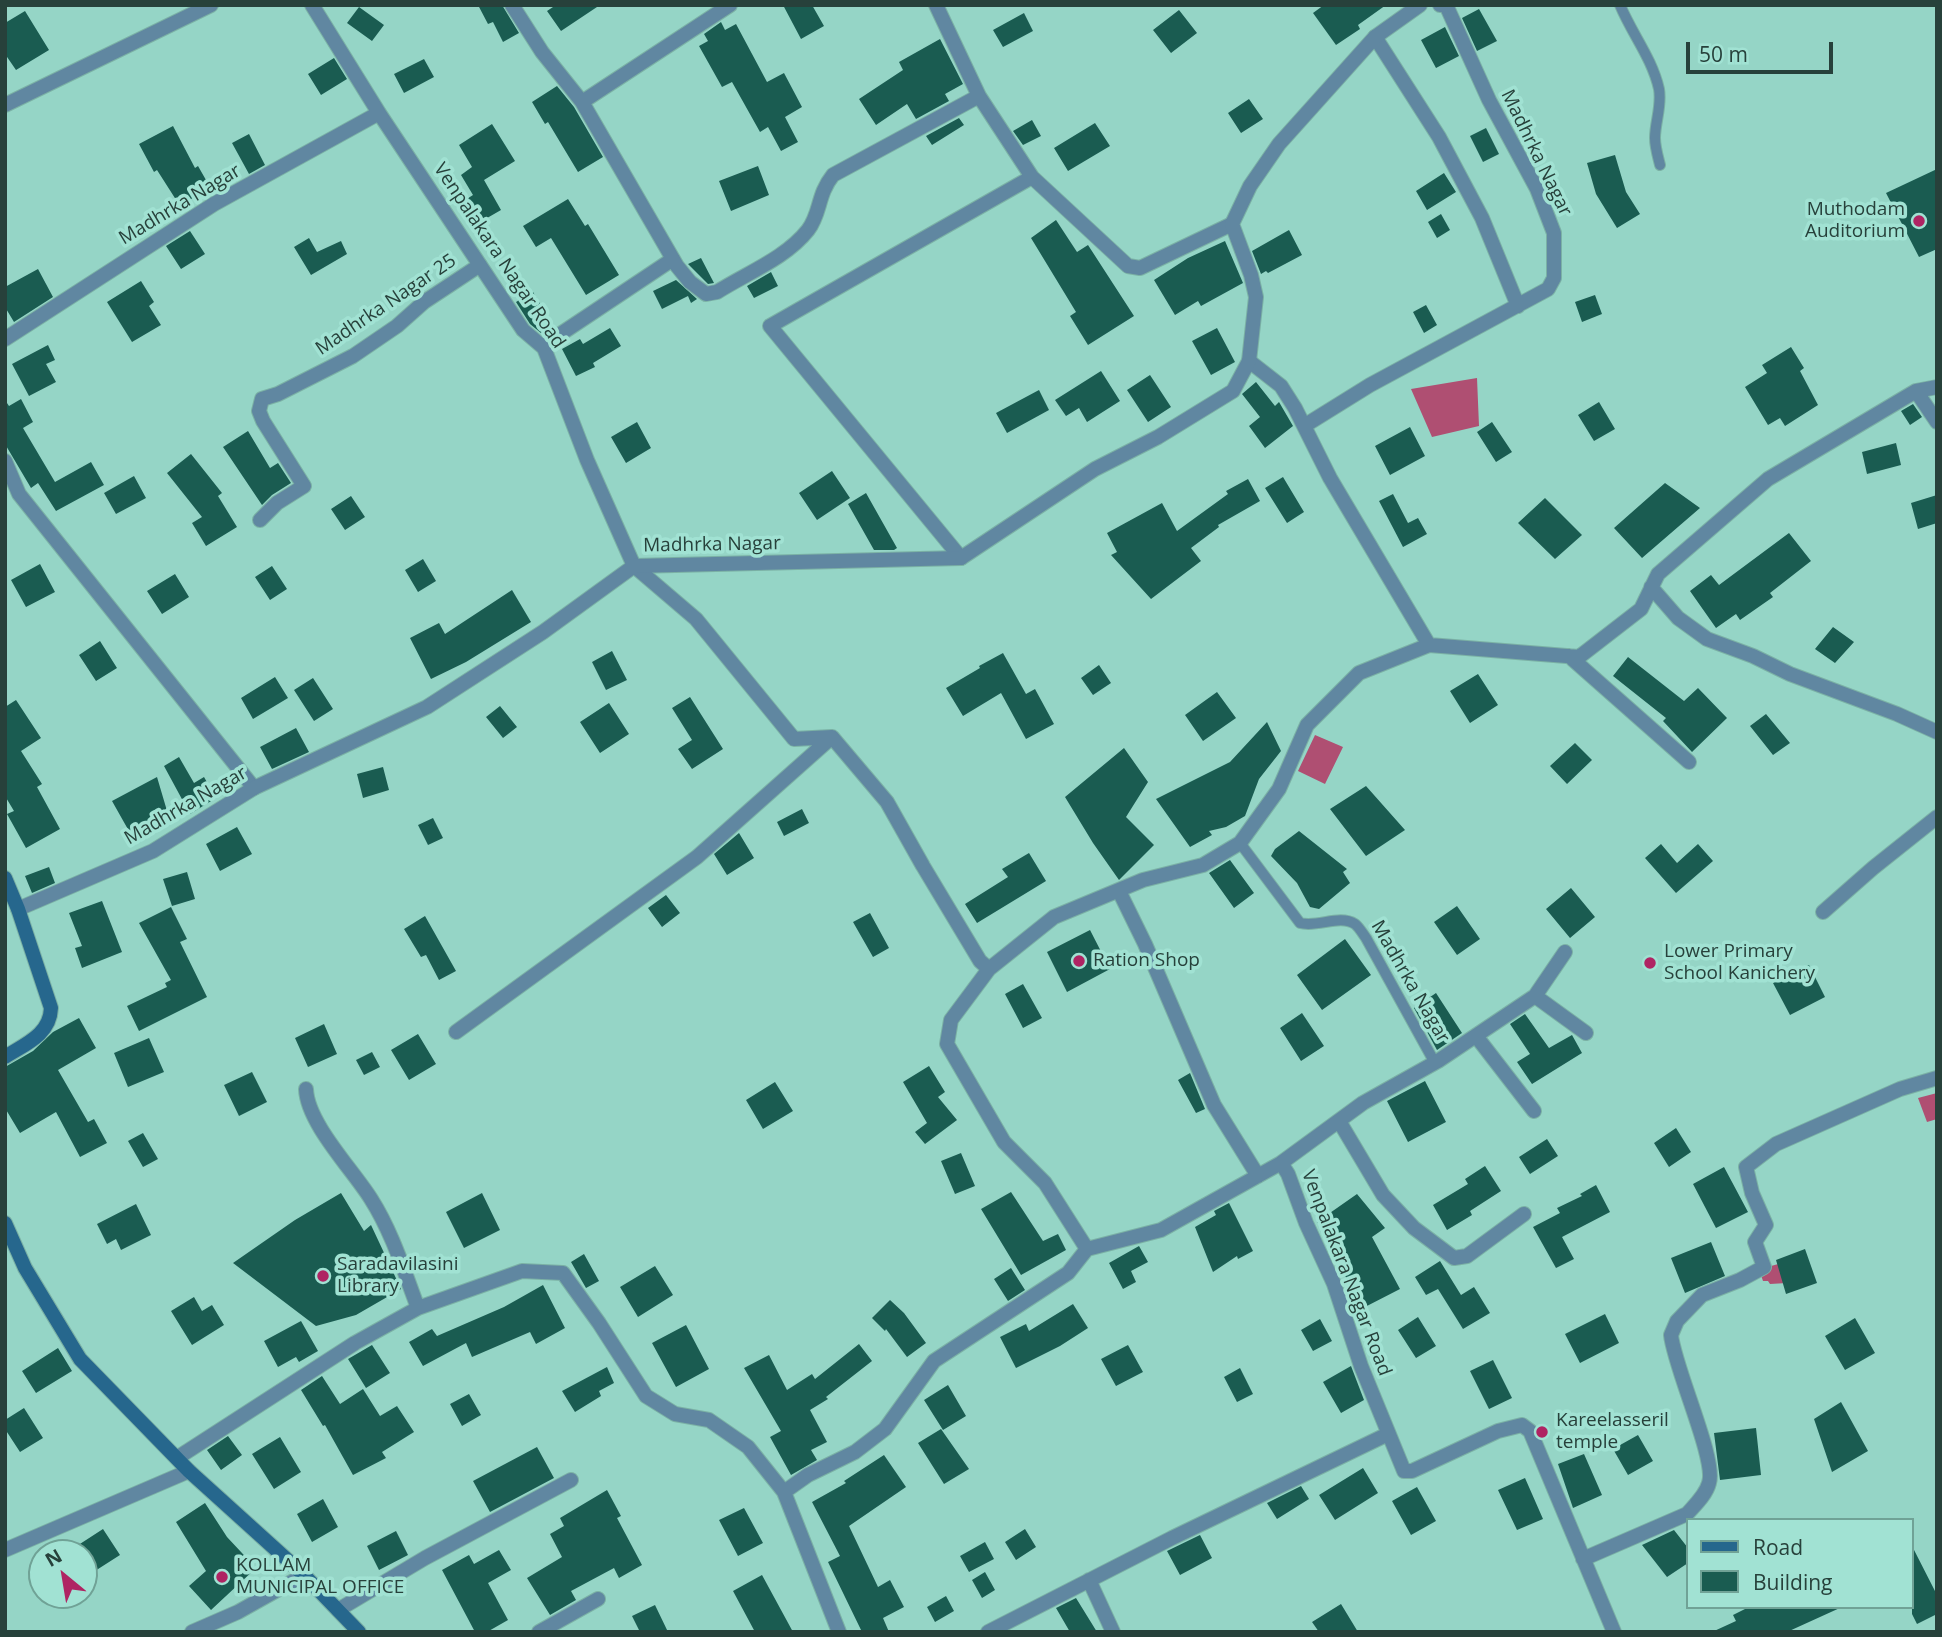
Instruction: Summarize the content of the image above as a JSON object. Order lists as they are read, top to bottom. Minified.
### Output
{"streets":{"street":["Madhrka Nagar","Venpalakara Nagar Road","Madhrka Nagar 25"]},"crossings":[["Madhrka Nagar","Venpalakara Nagar Road"],["Venpalakara Nagar Road","Madhrka Nagar 25"]],"places":["Muthodam Auditorium","Ration Shop","Lower Primary School Kanichery","Saradavilasini Library","Kareelasseril temple","KOLLAM MUNICIPAL OFFICE"],"legend":["Road","Building"],"scale_bar":"50 m","north":"top left"}
